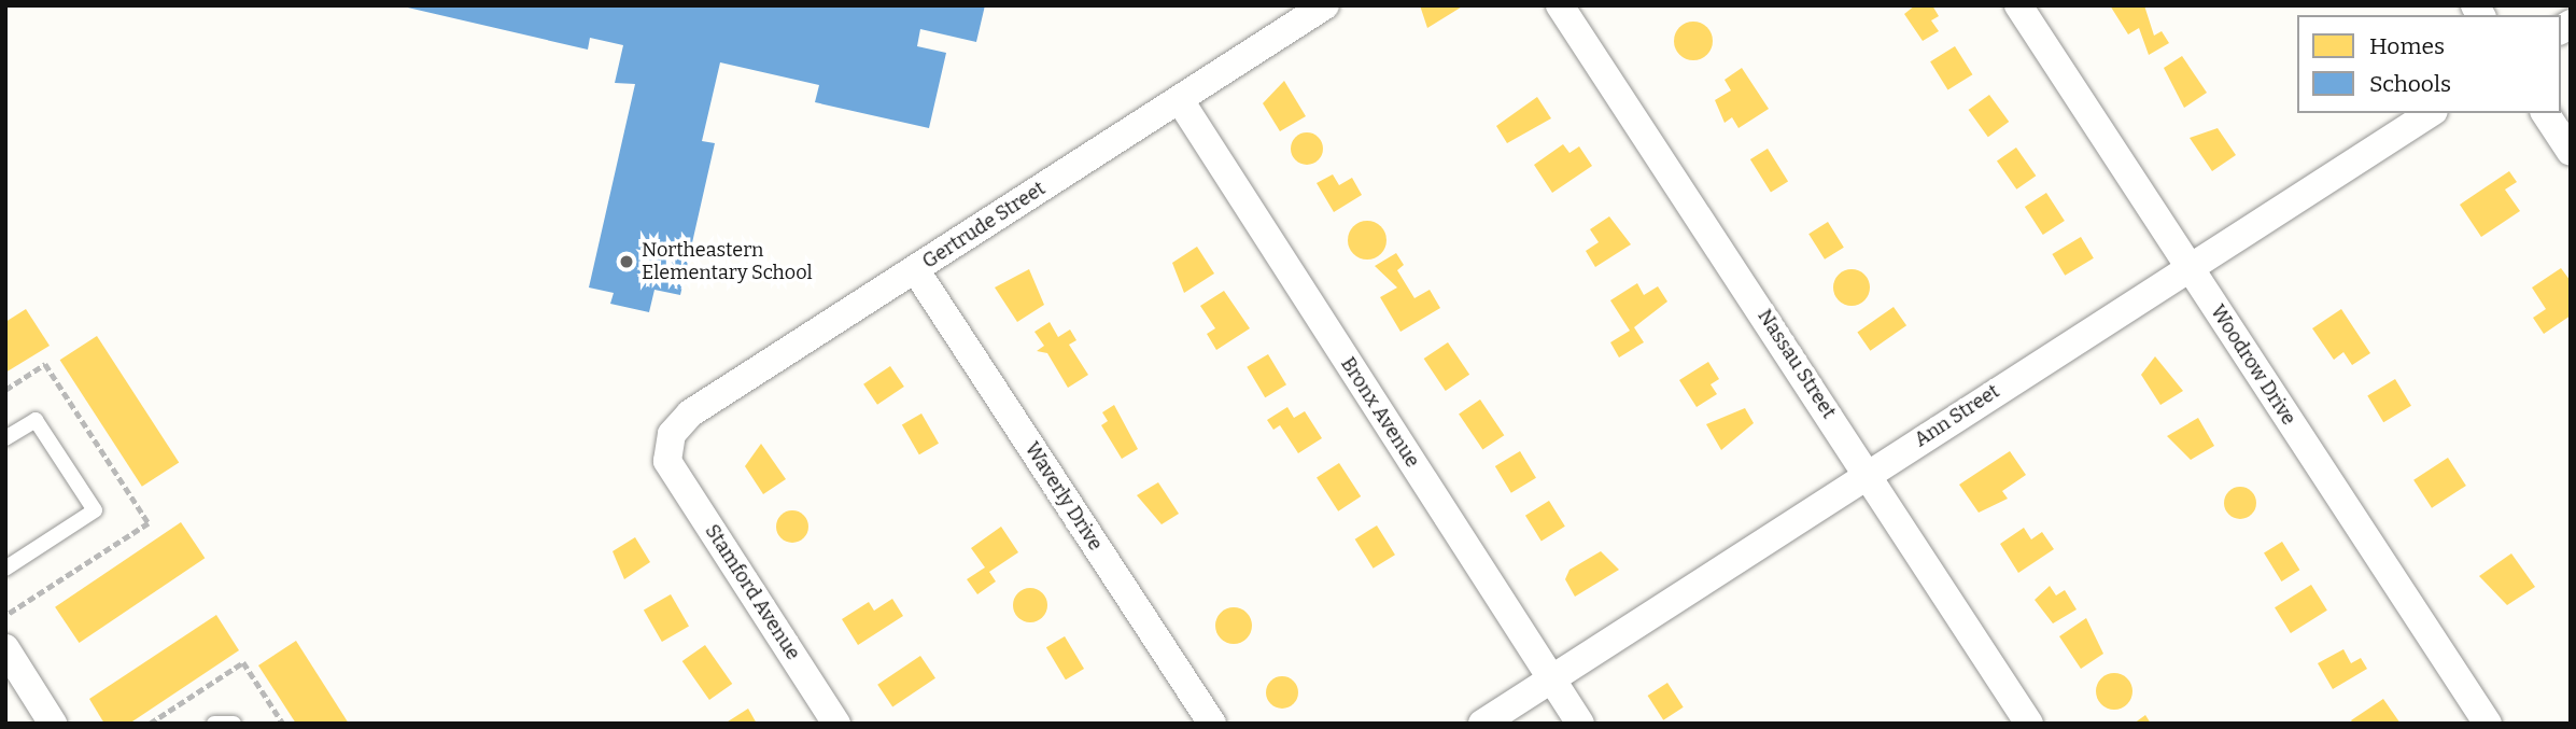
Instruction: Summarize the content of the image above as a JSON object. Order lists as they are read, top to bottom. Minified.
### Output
{"streets":{"street":["Gertrude Street","Nassau Street","Woodrow Drive","Bronx Avenue","Ann Street","Waverly Drive","Stamford Avenue"]},"crossings":[["Gertrude Street","Bronx Avenue"],["Gertrude Street","Waverly Drive"],["Gertrude Street","Stamford Avenue"],["Nassau Street","Ann Street"],["Woodrow Drive","Ann Street"],["Bronx Avenue","Ann Street"]],"places":["Northeastern Elementary School"],"legend":["Homes","Schools"]}
